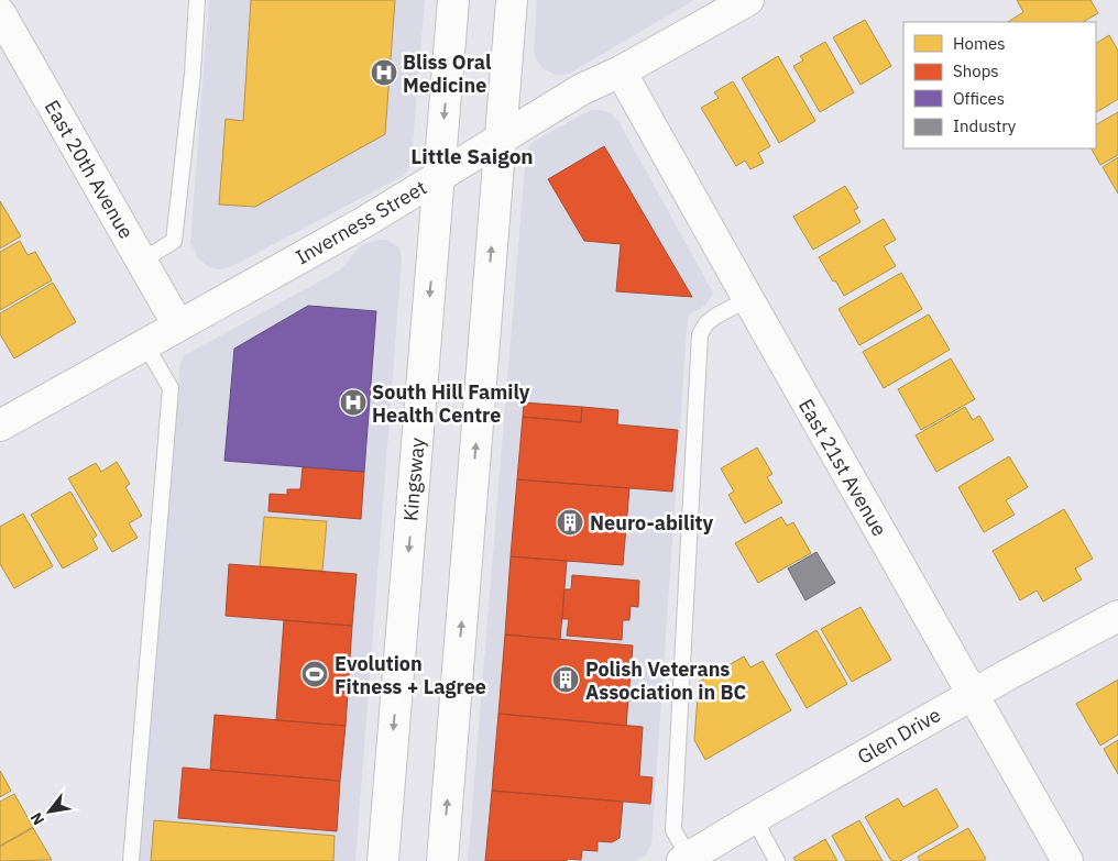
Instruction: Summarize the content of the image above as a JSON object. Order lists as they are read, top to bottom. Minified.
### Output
{"streets":{"street":["East 20th Avenue","Inverness Street","East 21st Avenue","Kingsway","Glen Drive"]},"crossings":[["East 20th Avenue","Inverness Street"],["Inverness Street","East 21st Avenue"],["Inverness Street","Kingsway"],["East 21st Avenue","Glen Drive"]],"districts":["Little Saigon"],"places":{"hospital":["Bliss Oral Medicine","South Hill Family Health Centre"],"building":["Neuro-ability","Polish Veterans Association in BC"],"sports":["Evolution Fitness + Lagree"]},"legend":["Homes","Shops","Offices","Industry"],"north":"bottom left"}
